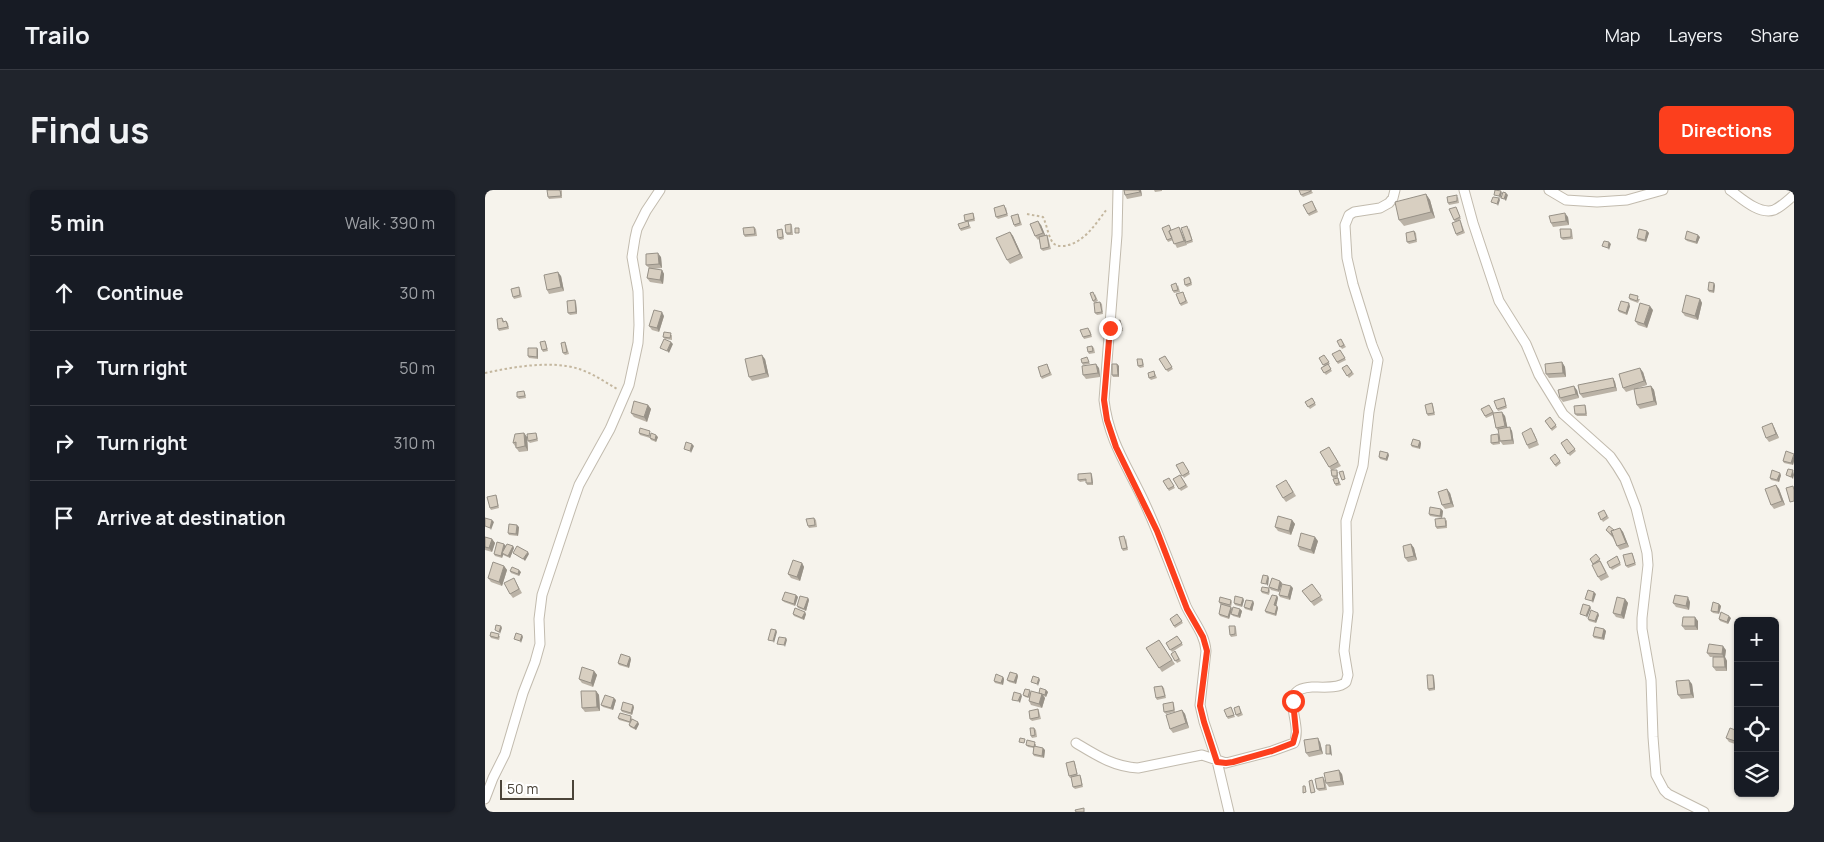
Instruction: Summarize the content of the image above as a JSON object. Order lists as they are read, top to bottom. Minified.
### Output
{"scale_bar":"50 m","page":{"header":"Trailo","nav":["Map","Layers","Share"],"title":"Find us","buttons":"Directions","heading":["5 min","Walk · 390 m"],"list":[["Continue","30 m"],["Turn right","50 m"],["Turn right","310 m"],"Arrive at destination"],"map_buttons":["+","−"],"scale":"50 m"}}
